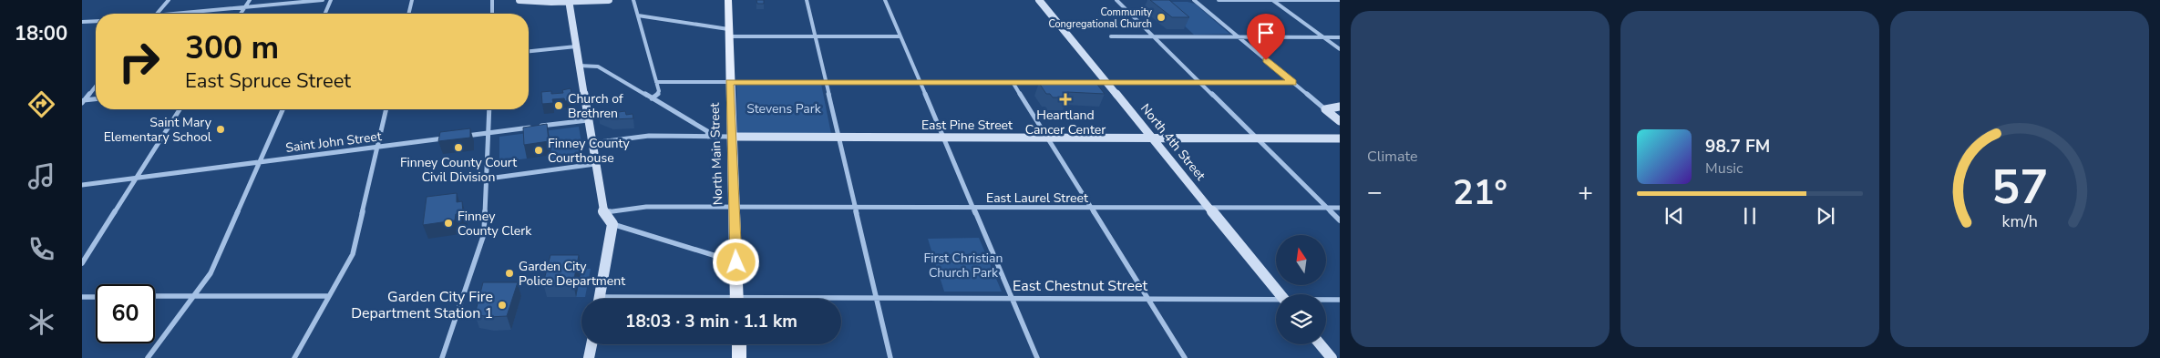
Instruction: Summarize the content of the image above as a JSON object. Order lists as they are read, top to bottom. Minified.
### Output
{"streets":{"main road":["North Main Street"],"street":["East Pine Street","Saint John Street","North 4th Street","East Laurel Street","East Chestnut Street"]},"crossings":[["East Pine Street","North 4th Street"],["East Pine Street","North Main Street"],["North 4th Street","East Laurel Street"],["North Main Street","East Laurel Street"]],"parks":["Stevens Park","First Christian Church Park"],"places":{"other":["Community Congregational Church","Church of Brethren","Saint Mary Elementary School","Finney County Court Civil Division","Finney County Courthouse","Finney County Clerk","Garden City Police Department","Garden City Fire Department Station 1"],"health":["Heartland Cancer Center"]},"north":"top","page":{"tabs":"18:00","tile":"Climate","turn":["300 m","East Spruce Street"],"song":["98.7 FM","Music"],"heat":["−","21°","+"],"limit":"60","trip":"18:03 · 3 min · 1.1 km","gauge":["57","km/h"]}}
